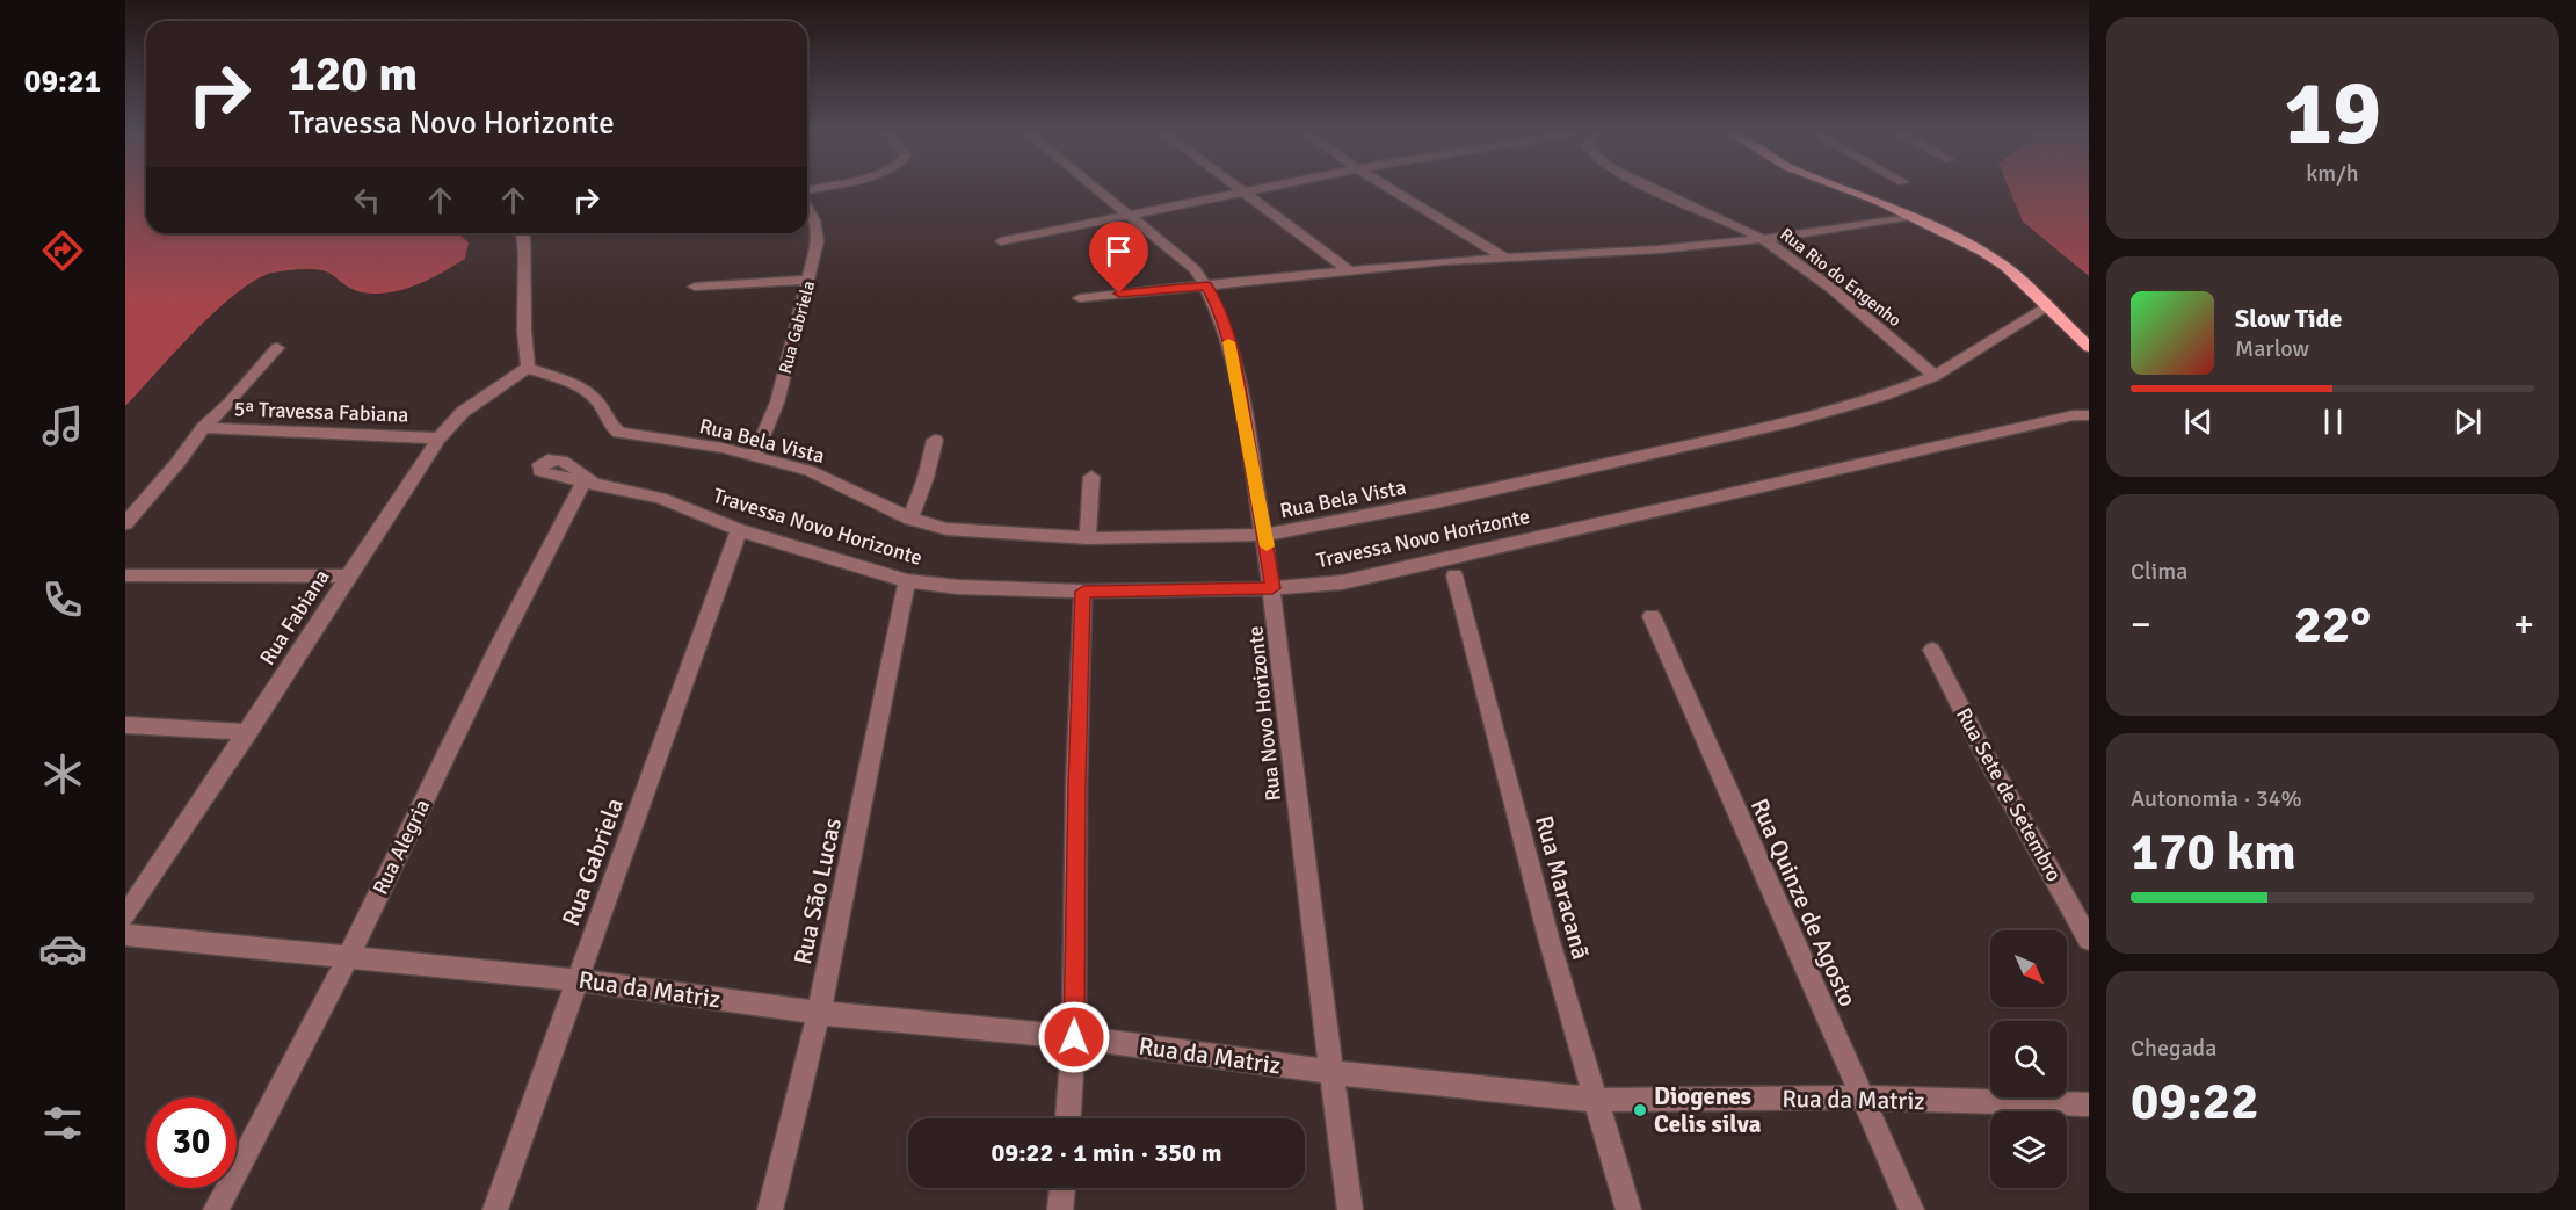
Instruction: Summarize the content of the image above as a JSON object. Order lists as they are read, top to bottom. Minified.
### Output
{"streets":{"street":["Rua Rio do Engenho","Rua Gabriela","5ª Travessa Fabiana","Rua Bela Vista","Travessa Novo Horizonte","Rua Fabiana","Rua Novo Horizonte","Rua Sete de Setembro","Rua Alegria","Rua Maracanã","Rua São Lucas","Rua Quinze de Agosto","Rua da Matriz"]},"crossings":[["Rua Rio do Engenho","Rua Bela Vista"],["Rua Gabriela","Rua Bela Vista"],["Rua Gabriela","Travessa Novo Horizonte"],["Rua Gabriela","Rua da Matriz"],["5ª Travessa Fabiana","Rua Fabiana"],["Rua Bela Vista","Rua Fabiana"],["Rua Bela Vista","Rua Novo Horizonte"],["Travessa Novo Horizonte","Rua Novo Horizonte"],["Travessa Novo Horizonte","Rua Alegria"],["Travessa Novo Horizonte","Rua São Lucas"],["Rua Novo Horizonte","Rua da Matriz"],["Rua Alegria","Rua da Matriz"],["Rua Maracanã","Rua da Matriz"],["Rua São Lucas","Rua da Matriz"],["Rua Quinze de Agosto","Rua da Matriz"]],"places":["Diogenes Celis silva"],"north":"bottom right","page":{"tabs":"09:21","tile":[["19","km/h"],"Clima",["Autonomia · 34%","170 km"],["Chegada","09:22"]],"turn":["120 m","Travessa Novo Horizonte"],"song":["Slow Tide","Marlow"],"heat":["−","22°","+"],"limit":"30","trip":"09:22 · 1 min · 350 m"}}
